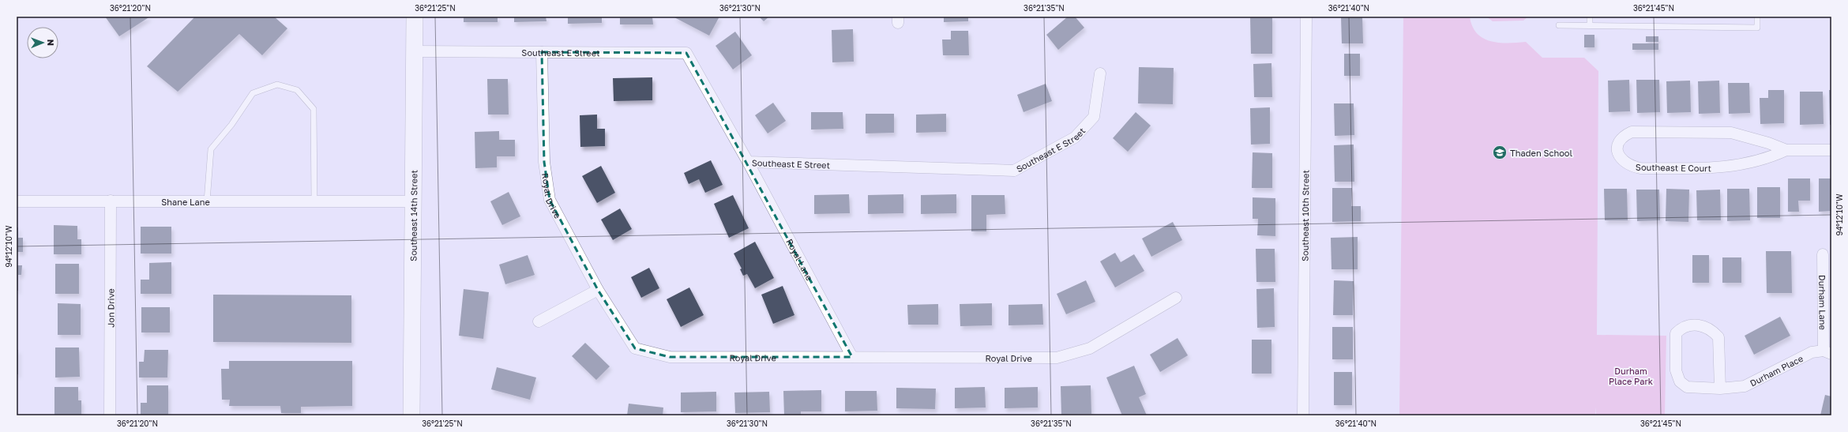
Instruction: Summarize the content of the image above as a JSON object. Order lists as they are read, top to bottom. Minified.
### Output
{"streets":{"main road":["Southeast 14th Street"],"street":["Southeast E Street","Southeast E Court","Royal Drive","Shane Lane","Southeast 10th Street","Royal Lane","Durham Lane","Jon Drive","Durham Place"]},"crossings":[["Southeast E Street","Royal Drive"],["Southeast E Street","Southeast 14th Street"],["Southeast E Street","Royal Lane"],["Royal Drive","Royal Lane"],["Shane Lane","Southeast 14th Street"],["Shane Lane","Jon Drive"],["Durham Lane","Durham Place"]],"parks":["Durham Place Park"],"places":{"school or university":["Thaden School"]},"north":"right","coordinates":["36°21'20\"N","36°21'25\"N","36°21'30\"N","36°21'35\"N","36°21'40\"N","36°21'45\"N","94°12'10\"W"]}
